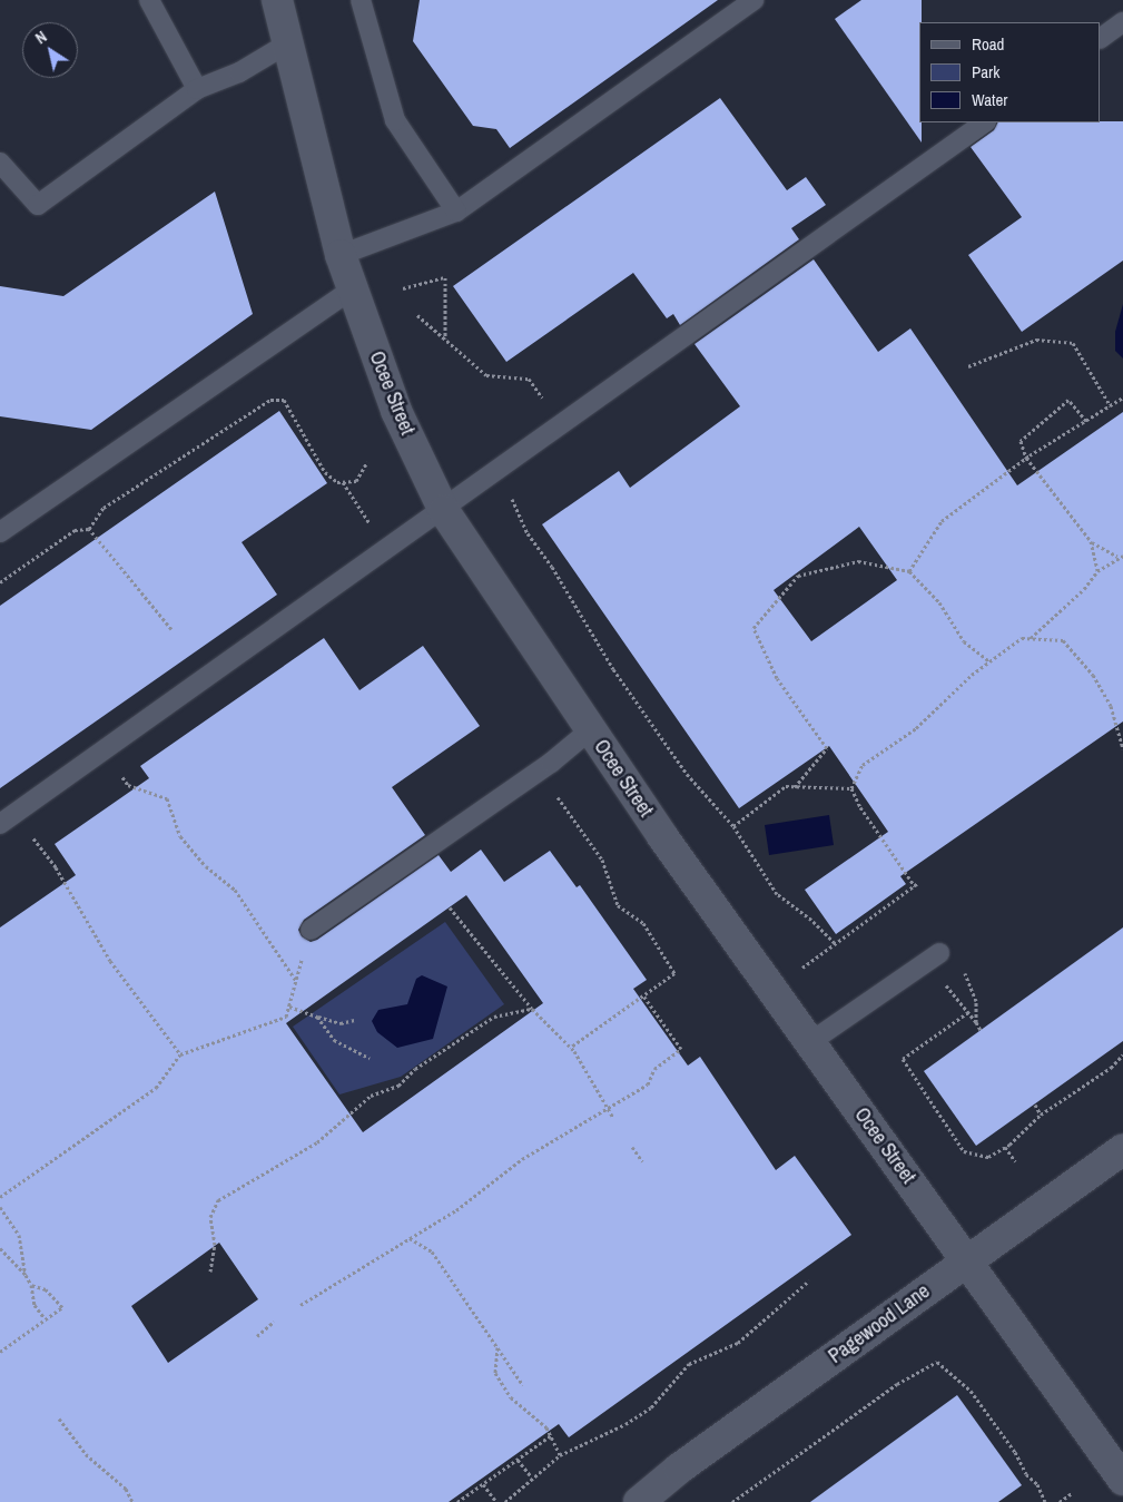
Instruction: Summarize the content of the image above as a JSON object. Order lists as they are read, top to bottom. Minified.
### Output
{"streets":{"street":["Ocee Street","Pagewood Lane"]},"crossings":[["Ocee Street","Pagewood Lane"]],"legend":["Road","Park","Water"],"north":"top left"}
